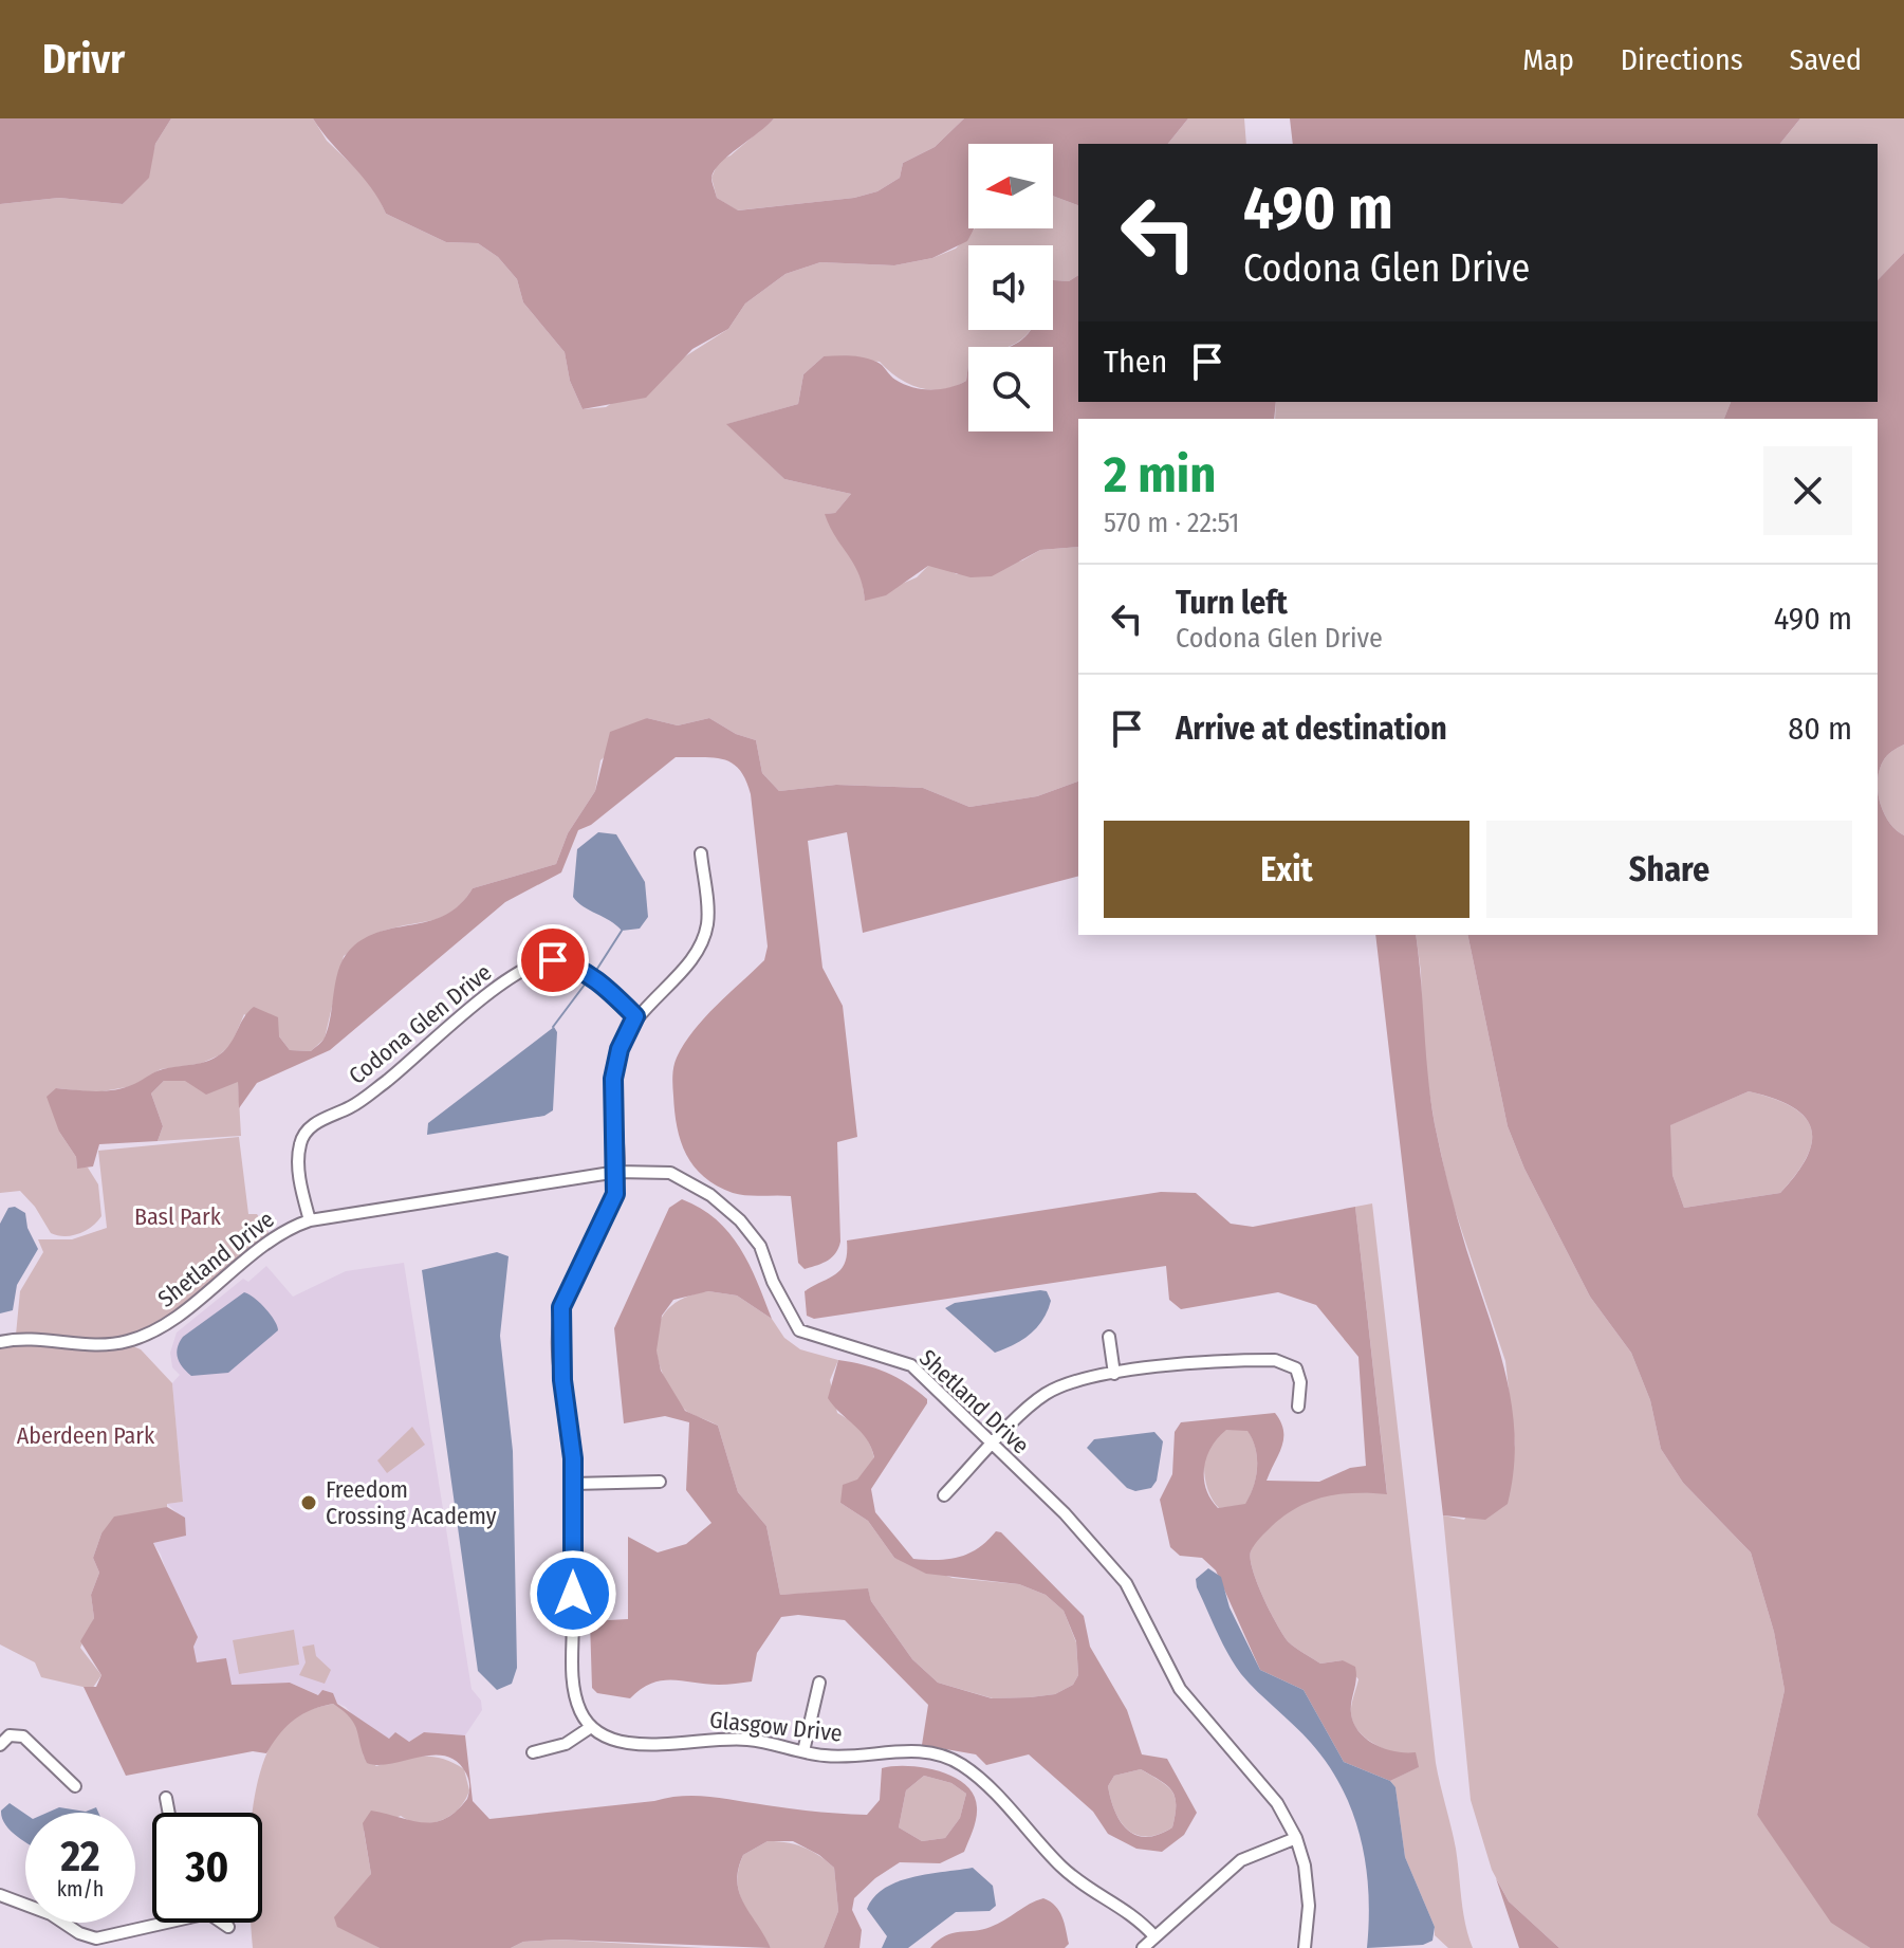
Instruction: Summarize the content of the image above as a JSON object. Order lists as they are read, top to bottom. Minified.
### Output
{"streets":{"street":["Codona Glen Drive","Shetland Drive","Glasgow Drive"]},"crossings":[["Codona Glen Drive","Shetland Drive"]],"parks":["Basl Park","Aberdeen Park"],"places":["Freedom Crossing Academy"],"north":"left","page":{"header":"Drivr","nav":["Map","Directions","Saved"],"turn":["490 m","Codona Glen Drive"],"then":"Then","heading":["2 min","570 m · 22:51"],"list":[{"name":"Turn left","note":"Codona Glen Drive","value":"490 m"},{"name":"Arrive at destination","value":"80 m"}],"buttons":["Exit","Share"],"speed":"22 km/h","limit":"30"}}
